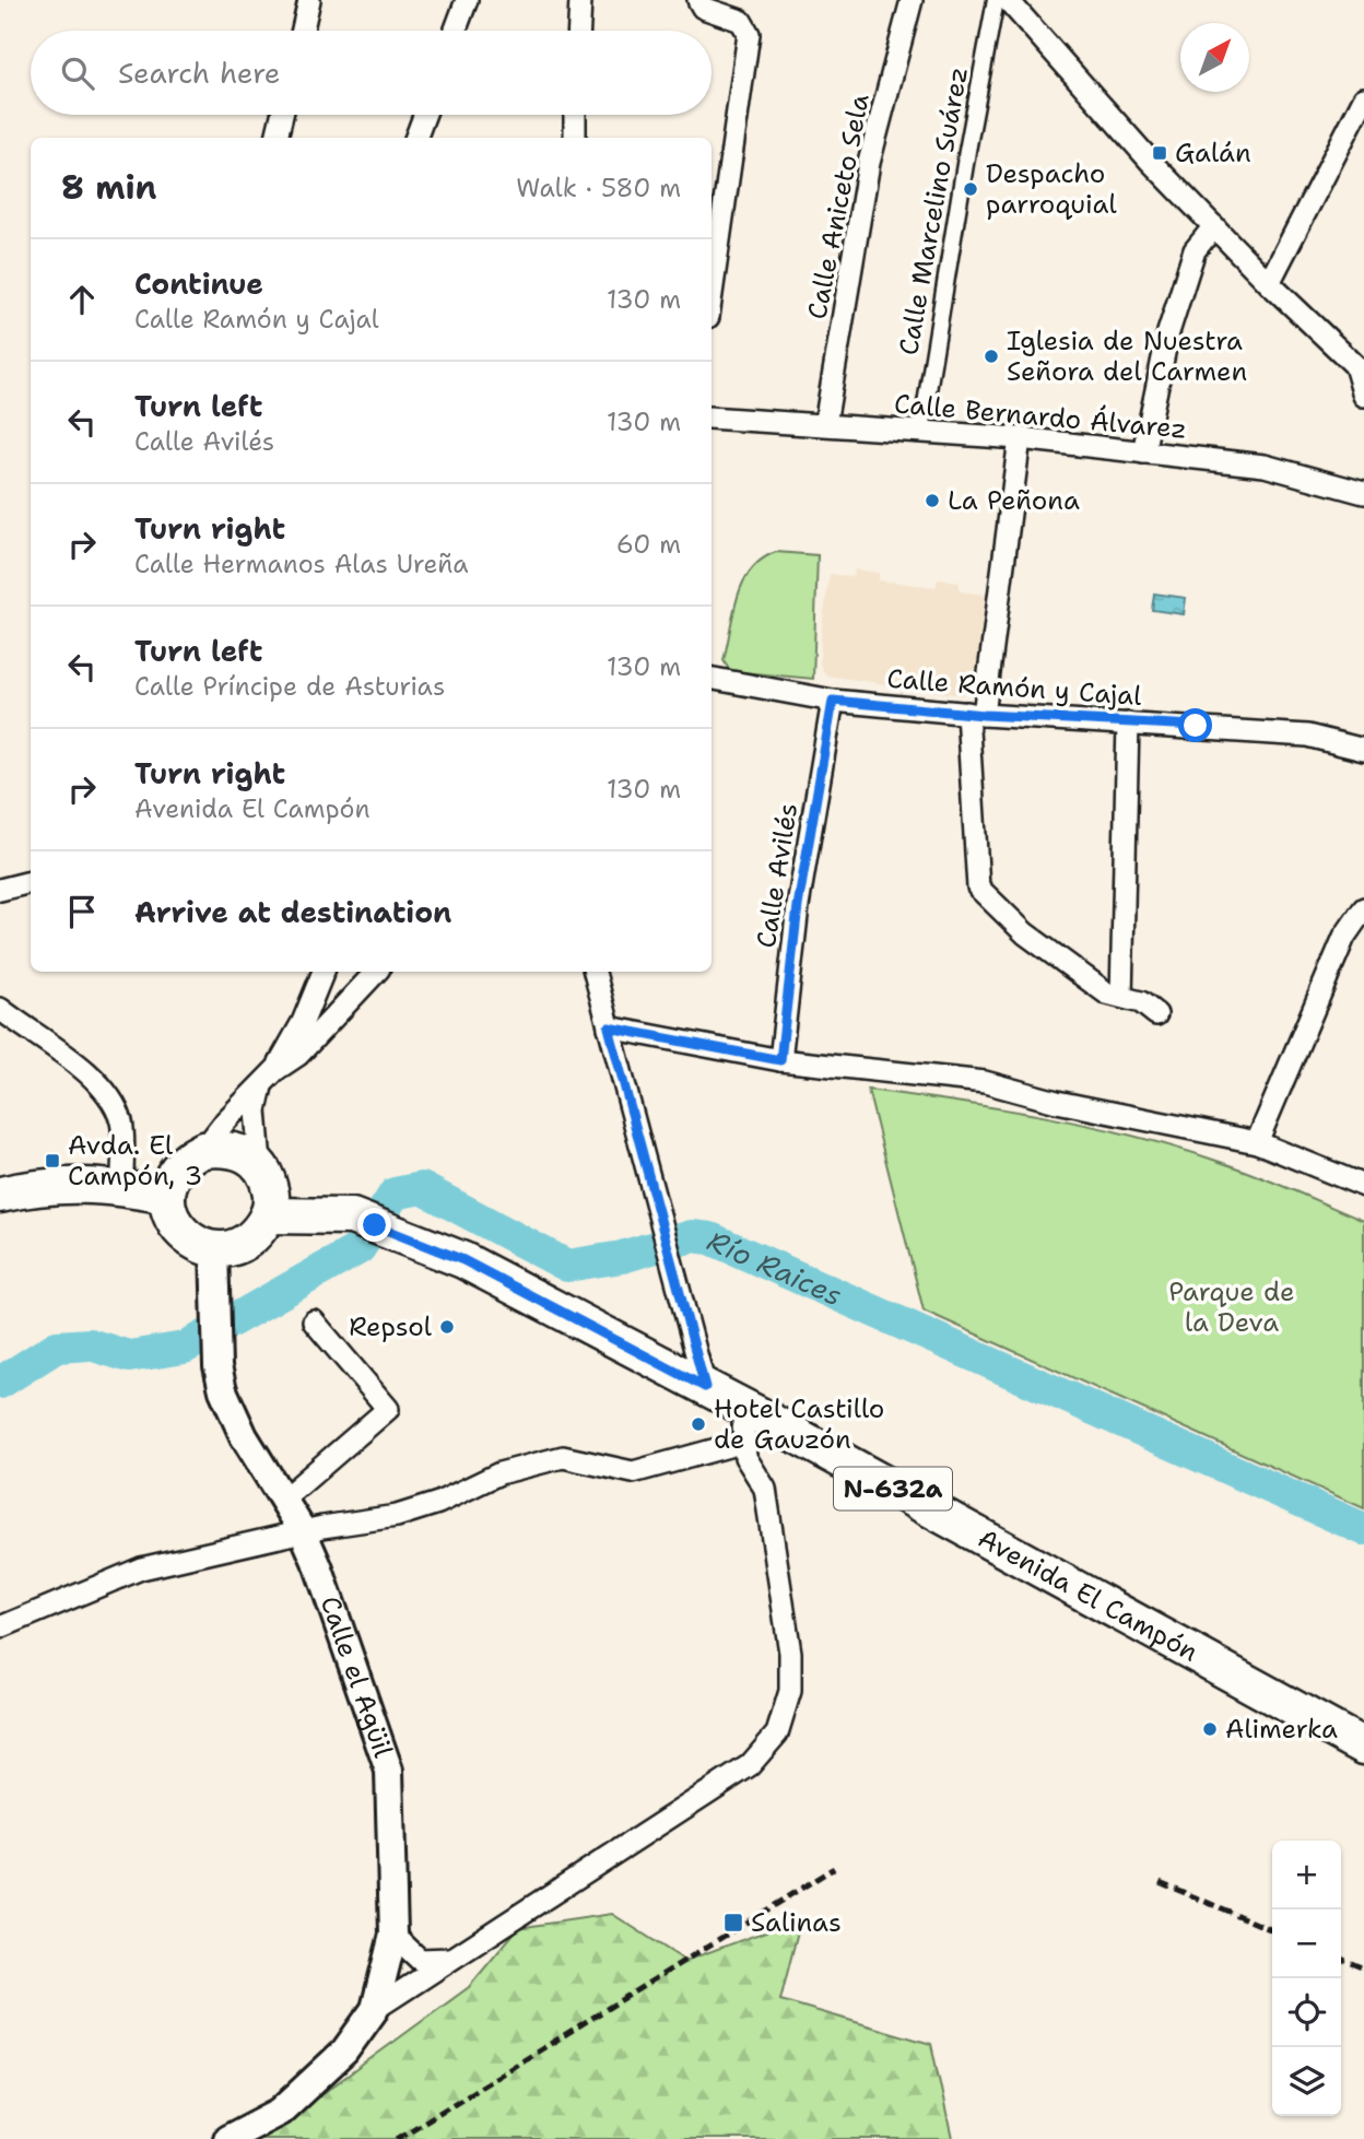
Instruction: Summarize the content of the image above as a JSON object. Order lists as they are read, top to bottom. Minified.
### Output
{"streets":{"main road":["N-632a","Avenida El Campón"],"street":["Calle Aniceto Sela","Calle Marcelino Suárez","Calle Bernardo Álvarez","Calle Ramón y Cajal","Calle Avilés","Calle el Agüil"]},"crossings":[["Calle Aniceto Sela","Calle Bernardo Álvarez"],["Calle Marcelino Suárez","Calle Bernardo Álvarez"],["Calle Ramón y Cajal","Calle Avilés"],["Avenida El Campón","Calle el Agüil"]],"water":["Río Raices"],"parks":["Parque de la Deva"],"places":{"transit":["Galán","Avda. El Campón, 3","Salinas"],"other":["Despacho parroquial","Iglesia de Nuestra Señora del Carmen","La Peñona","Repsol","Hotel Castillo de Gauzón","Alimerka"]},"north":"top right","page":{"search":"Search here","heading":["8 min","Walk · 580 m"],"list":[["Continue","Calle Ramón y Cajal","130 m"],["Turn left","Calle Avilés","130 m"],["Turn right","Calle Hermanos Alas Ureña","60 m"],["Turn left","Calle Príncipe de Asturias","130 m"],["Turn right","Avenida El Campón","130 m"],"Arrive at destination"],"map_buttons":["+","−"]}}
